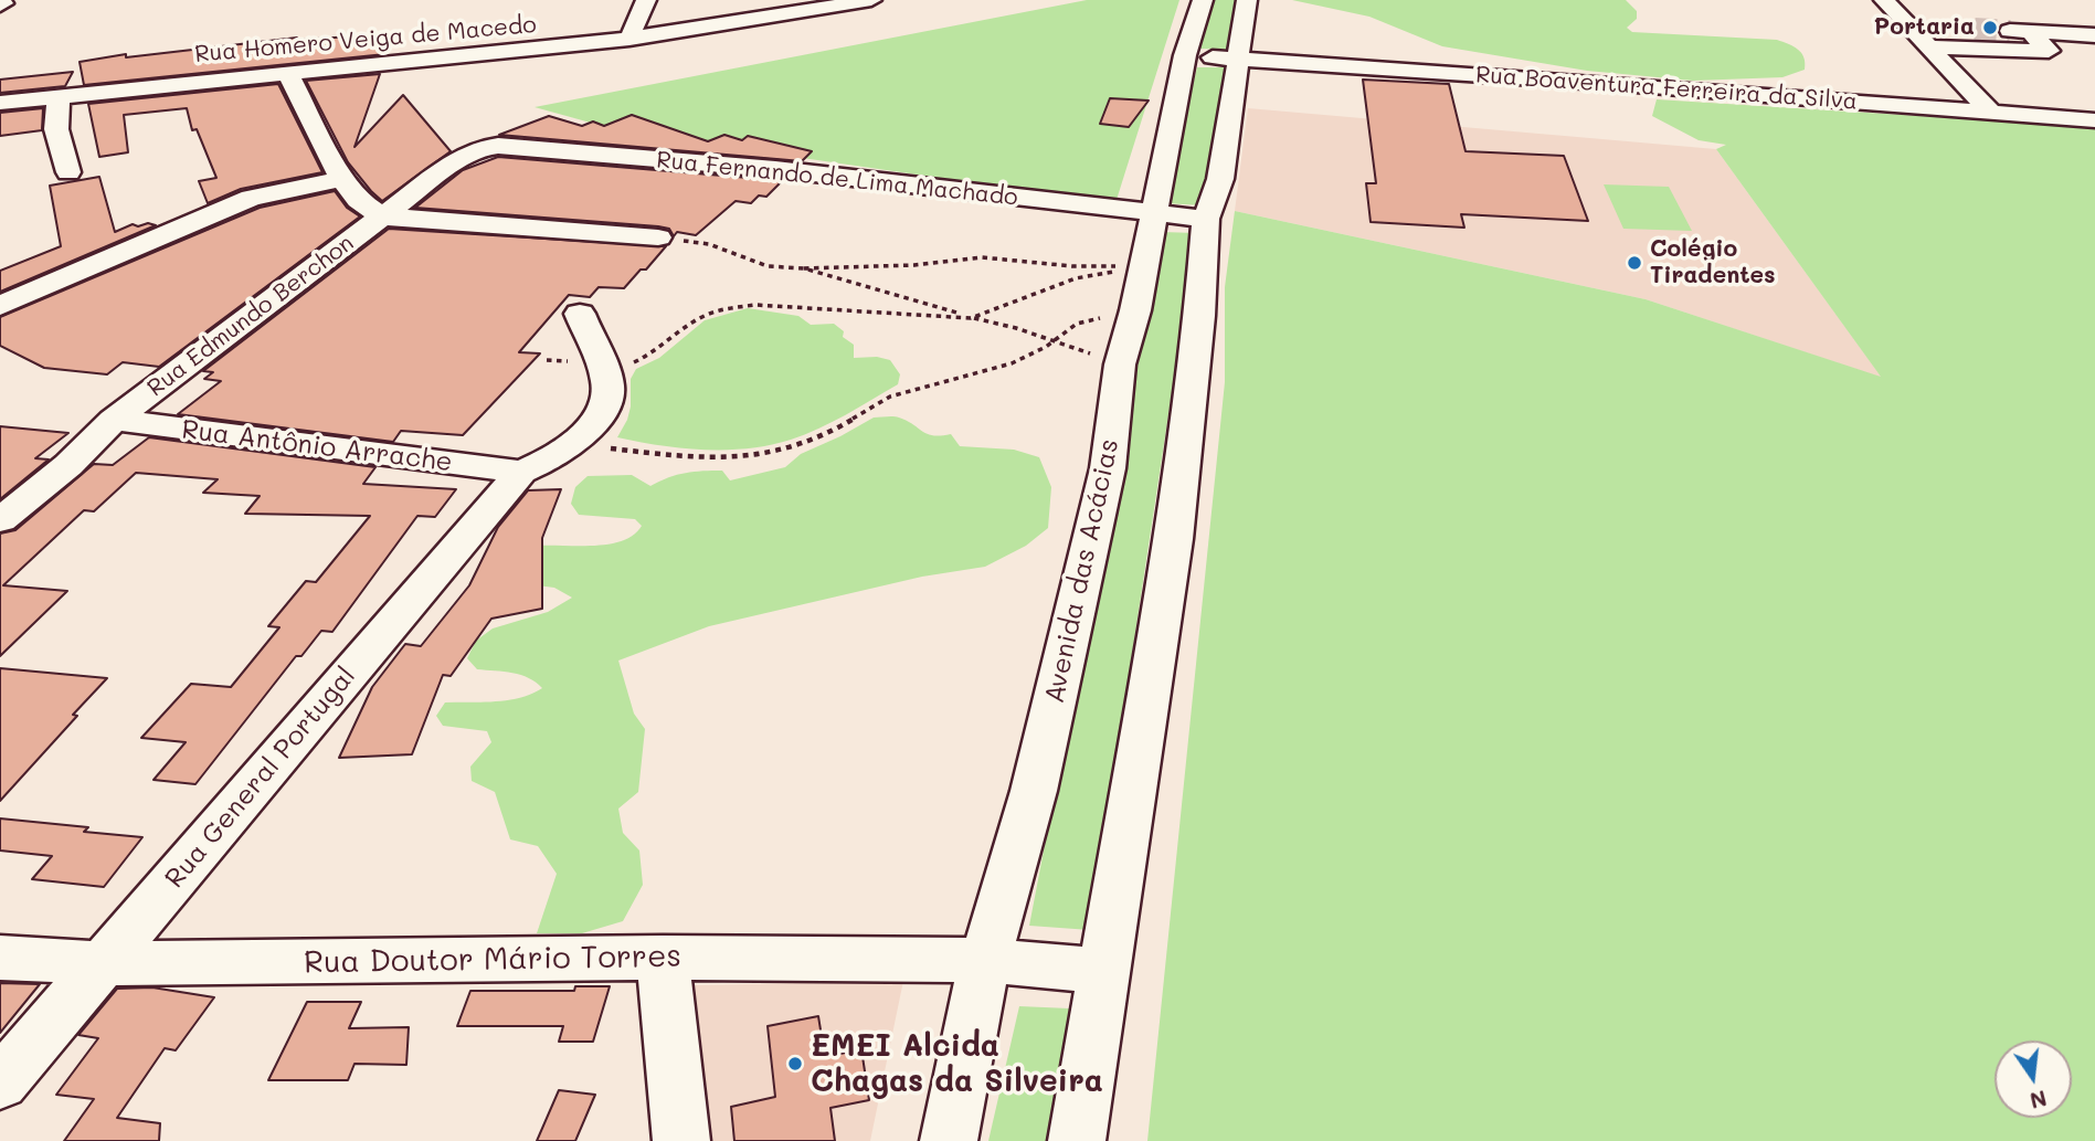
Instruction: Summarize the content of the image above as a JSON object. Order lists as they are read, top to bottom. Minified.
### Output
{"streets":{"street":["Rua Homero Veiga de Macedo","Rua Boaventura Ferreira da Silva","Rua Fernando de Lima Machado","Rua Edmundo Berchon","Rua Antônio Arrache","Avenida das Acácias","Rua General Portugal","Rua Doutor Mário Torres"]},"crossings":[["Rua Boaventura Ferreira da Silva","Avenida das Acácias"],["Rua Fernando de Lima Machado","Rua Edmundo Berchon"],["Rua Fernando de Lima Machado","Avenida das Acácias"],["Rua Edmundo Berchon","Rua Antônio Arrache"],["Rua Antônio Arrache","Rua General Portugal"],["Avenida das Acácias","Rua Doutor Mário Torres"],["Rua General Portugal","Rua Doutor Mário Torres"]],"places":["Portaria","Colégio Tiradentes","EMEI Alcida Chagas da Silveira"],"north":"bottom"}
